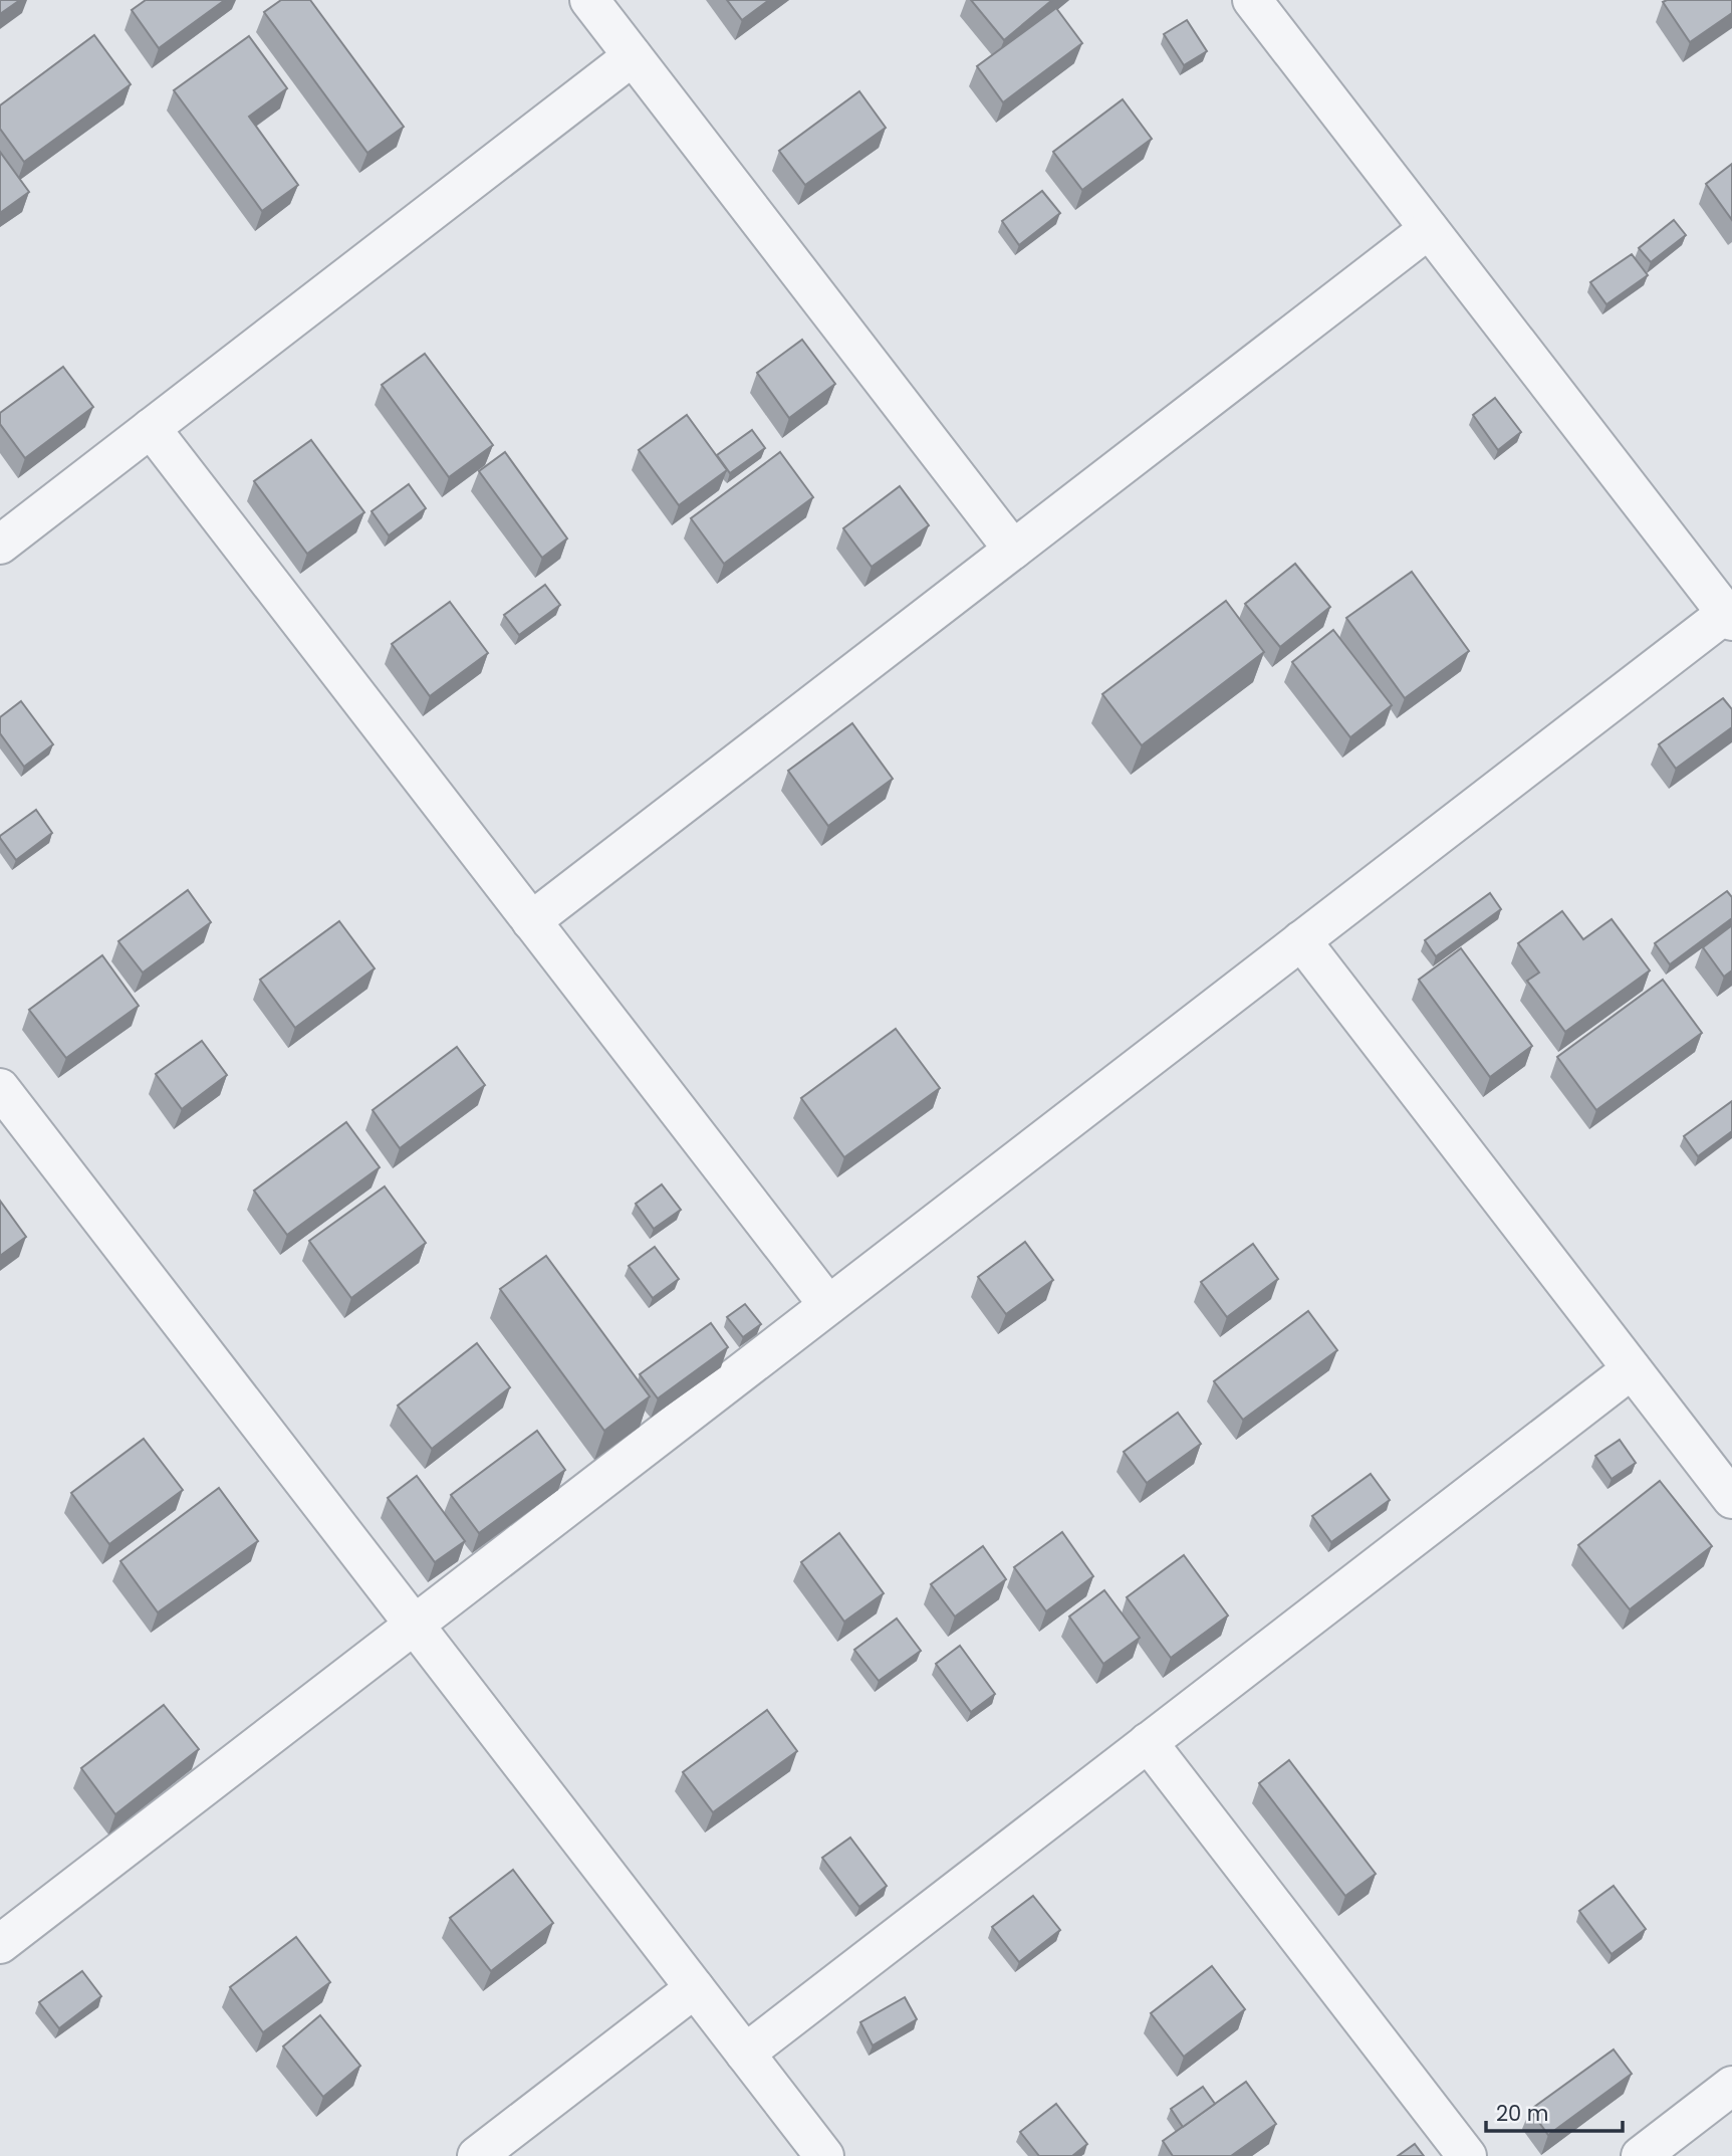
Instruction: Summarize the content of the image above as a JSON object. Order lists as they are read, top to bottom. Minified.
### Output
{"scale_bar":"20 m"}
